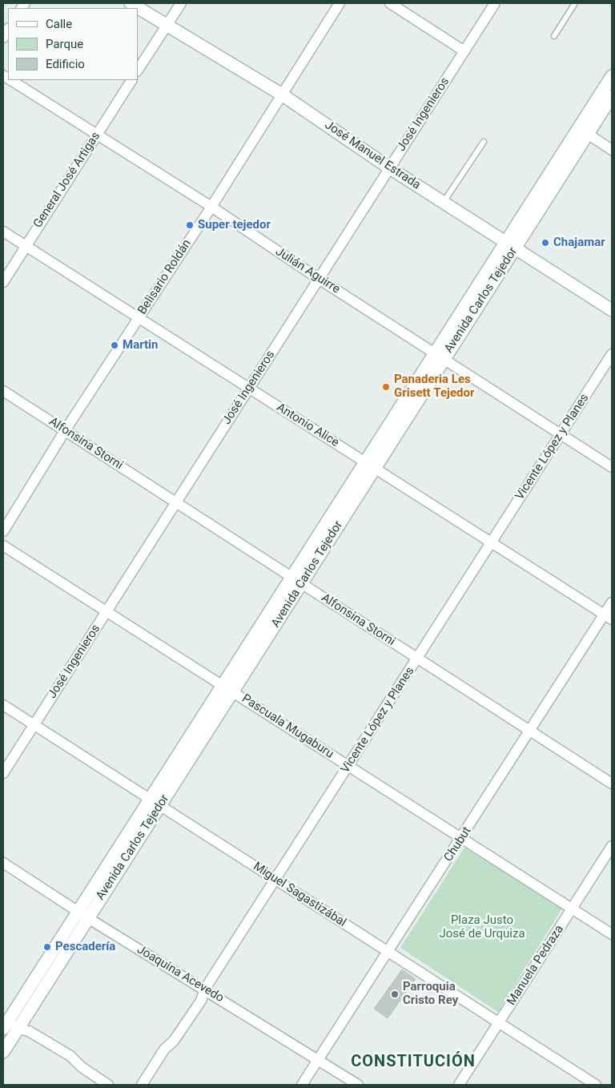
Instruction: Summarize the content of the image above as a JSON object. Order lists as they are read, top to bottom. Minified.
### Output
{"streets":{"main road":["José Manuel Estrada","Avenida Carlos Tejedor"],"street":["José Ingenieros","General José Artigas","Julián Aguirre","Belisario Roldán","Antonio Alice","Alfonsina Storni","Vicente López y Planes","Pascuala Mugaburu","Chubut","Miguel Sagastizábal","Manuela Pedraza","Joaquina Acevedo"]},"crossings":[["José Ingenieros","José Manuel Estrada"],["José Ingenieros","Julián Aguirre"],["José Ingenieros","Antonio Alice"],["José Ingenieros","Alfonsina Storni"],["José Ingenieros","Pascuala Mugaburu"],["José Ingenieros","Miguel Sagastizábal"],["José Manuel Estrada","Belisario Roldán"],["José Manuel Estrada","Avenida Carlos Tejedor"],["General José Artigas","Julián Aguirre"],["General José Artigas","Antonio Alice"],["Julián Aguirre","Belisario Roldán"],["Julián Aguirre","Avenida Carlos Tejedor"],["Julián Aguirre","Vicente López y Planes"],["Belisario Roldán","Antonio Alice"],["Belisario Roldán","Alfonsina Storni"],["Avenida Carlos Tejedor","Antonio Alice"],["Avenida Carlos Tejedor","Alfonsina Storni"],["Avenida Carlos Tejedor","Pascuala Mugaburu"],["Avenida Carlos Tejedor","Miguel Sagastizábal"],["Avenida Carlos Tejedor","Joaquina Acevedo"],["Antonio Alice","Vicente López y Planes"],["Antonio Alice","Chubut"],["Alfonsina Storni","Vicente López y Planes"],["Alfonsina Storni","Chubut"],["Vicente López y Planes","Pascuala Mugaburu"],["Vicente López y Planes","Miguel Sagastizábal"],["Vicente López y Planes","Joaquina Acevedo"],["Pascuala Mugaburu","Chubut"],["Pascuala Mugaburu","Manuela Pedraza"],["Chubut","Miguel Sagastizábal"],["Chubut","Joaquina Acevedo"],["Miguel Sagastizábal","Manuela Pedraza"]],"districts":["CONSTITUCIÓN"],"parks":["Plaza Justo José de Urquiza"],"places":["Super tejedor","Chajamar","Martin","Panaderia Les Grisett Tejedor","Pescadería","Parroquia Cristo Rey"],"legend":["Calle","Parque","Edificio"]}
